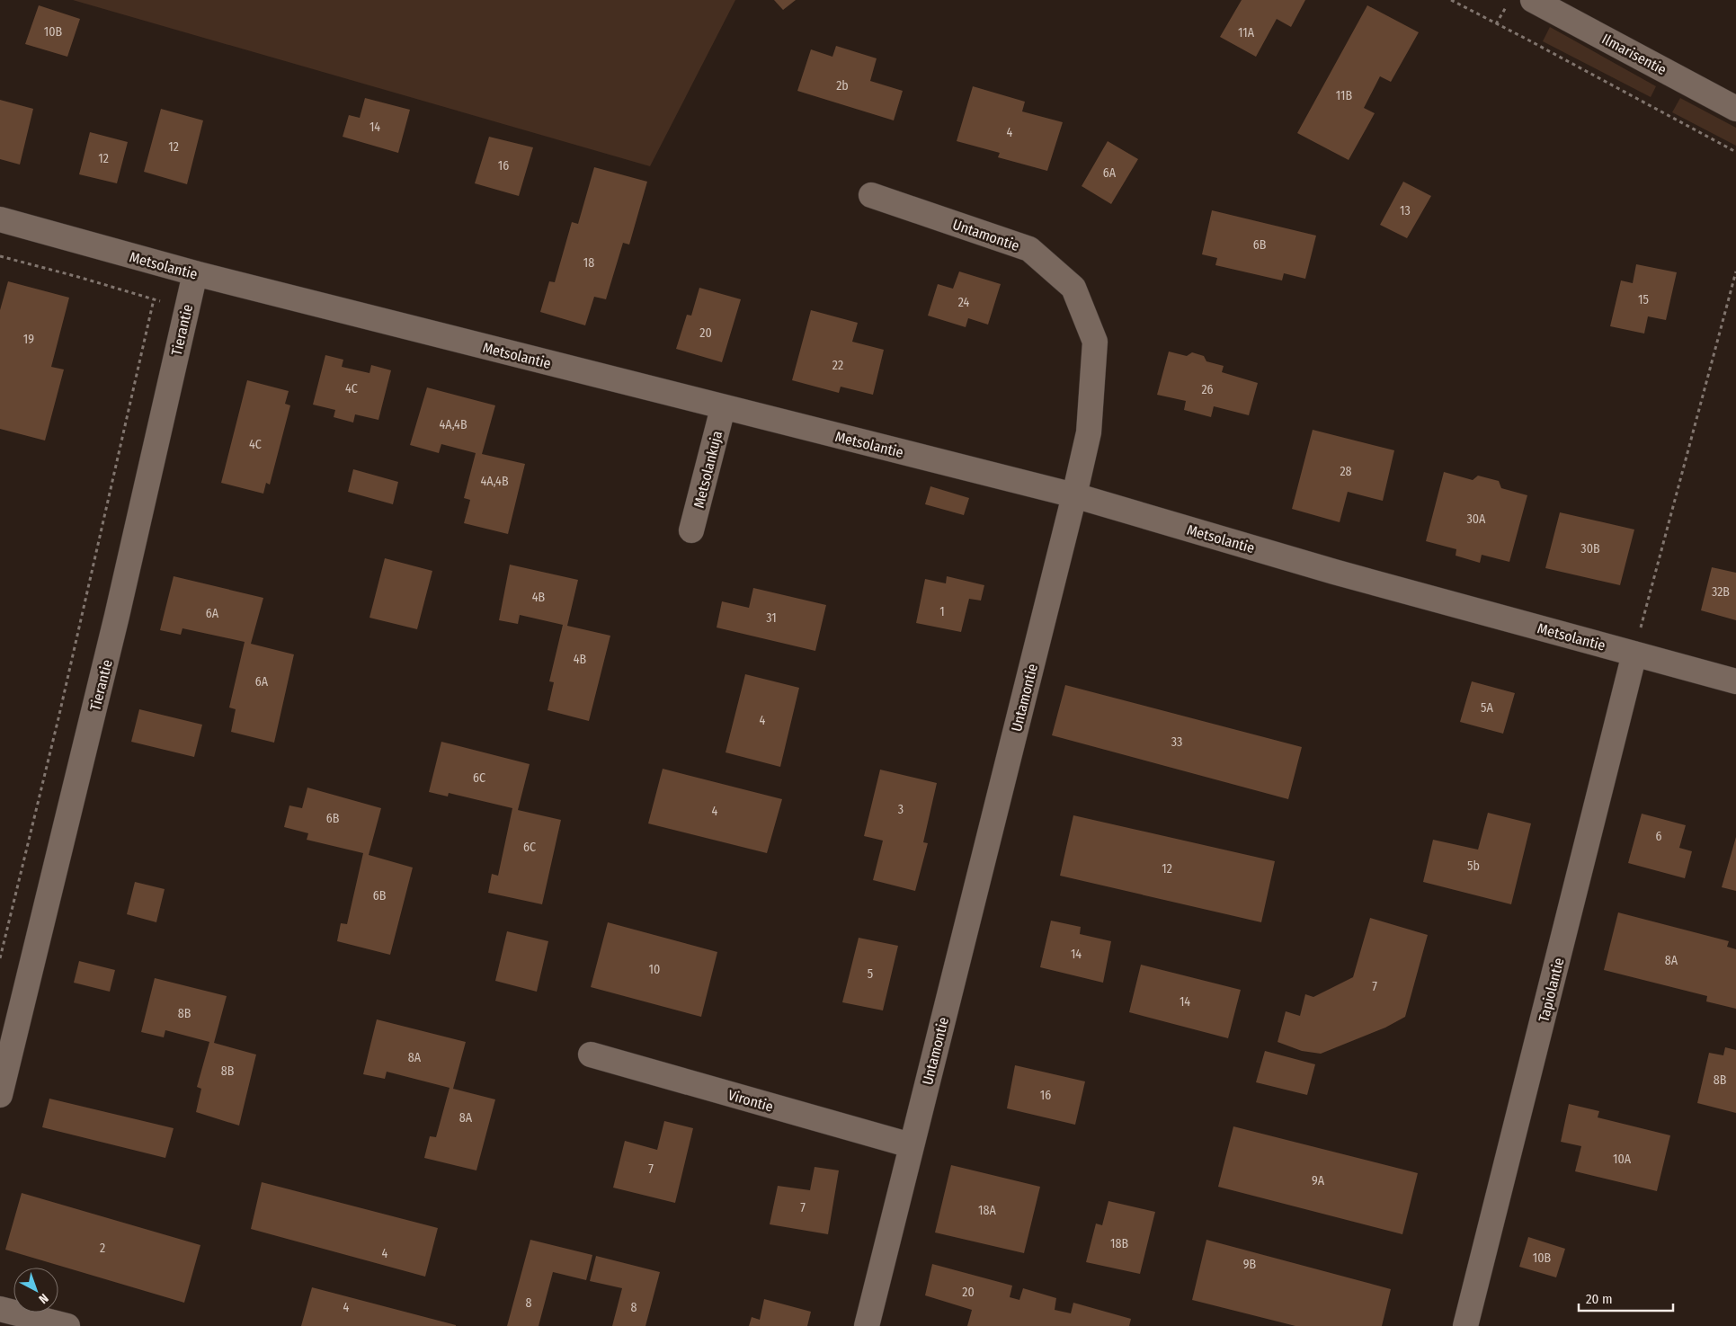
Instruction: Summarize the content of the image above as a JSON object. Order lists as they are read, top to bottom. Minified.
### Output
{"streets":{"street":["Ilmarisentie","Untamontie","Metsolantie","Tierantie","Metsolankuja","Tapiolantie","Virontie"]},"crossings":[["Untamontie","Metsolantie"],["Untamontie","Virontie"],["Metsolantie","Tierantie"],["Metsolantie","Metsolankuja"],["Metsolantie","Tapiolantie"]],"house_numbers":["10B","11A","2b","11B","14","4","12","12","16","6A","13","6B","18","15","24","20","19","22","4C","26","4A,4B","4C","28","4A,4B","30A","30B","32B","4B","1","6A","31","4B","6A","5A","4","33","6C","3","4","6B","6","6C","5b","12","6B","14","8A","10","5","7","14","8B","8A","8B","8B","16","8A","10A","7","9A","7","18A","18B","2","4","10B","9B","20","8","4","8"],"scale_bar":"20 m","north":"bottom right"}
